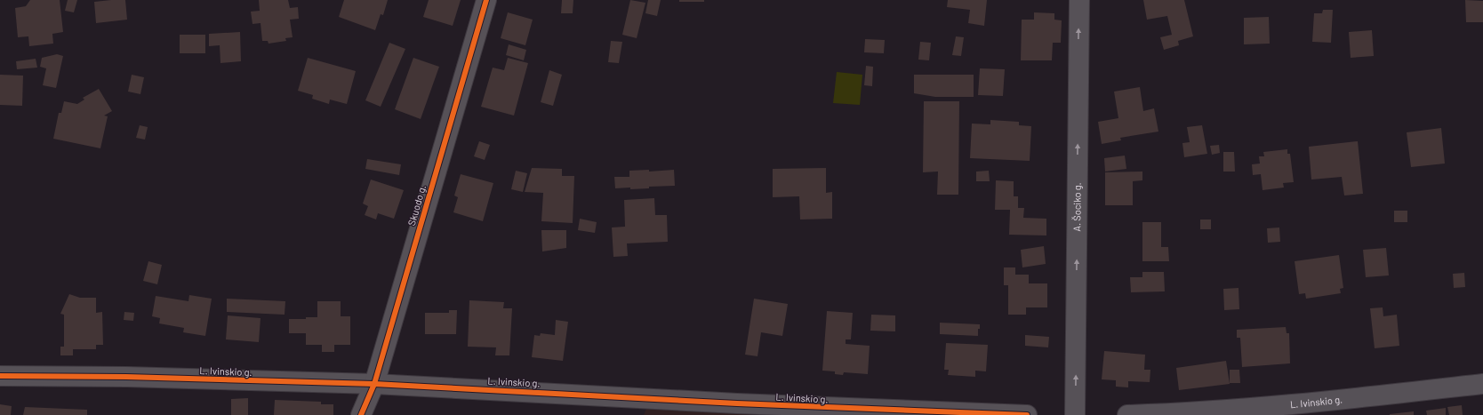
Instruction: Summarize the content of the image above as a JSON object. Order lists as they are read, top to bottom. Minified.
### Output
{"streets":{"street":["Skuodo g.","A. Šociko g.","L. Ivinskio g."]},"crossings":[["Skuodo g.","L. Ivinskio g."]],"one_way":["A. Šociko g."]}
